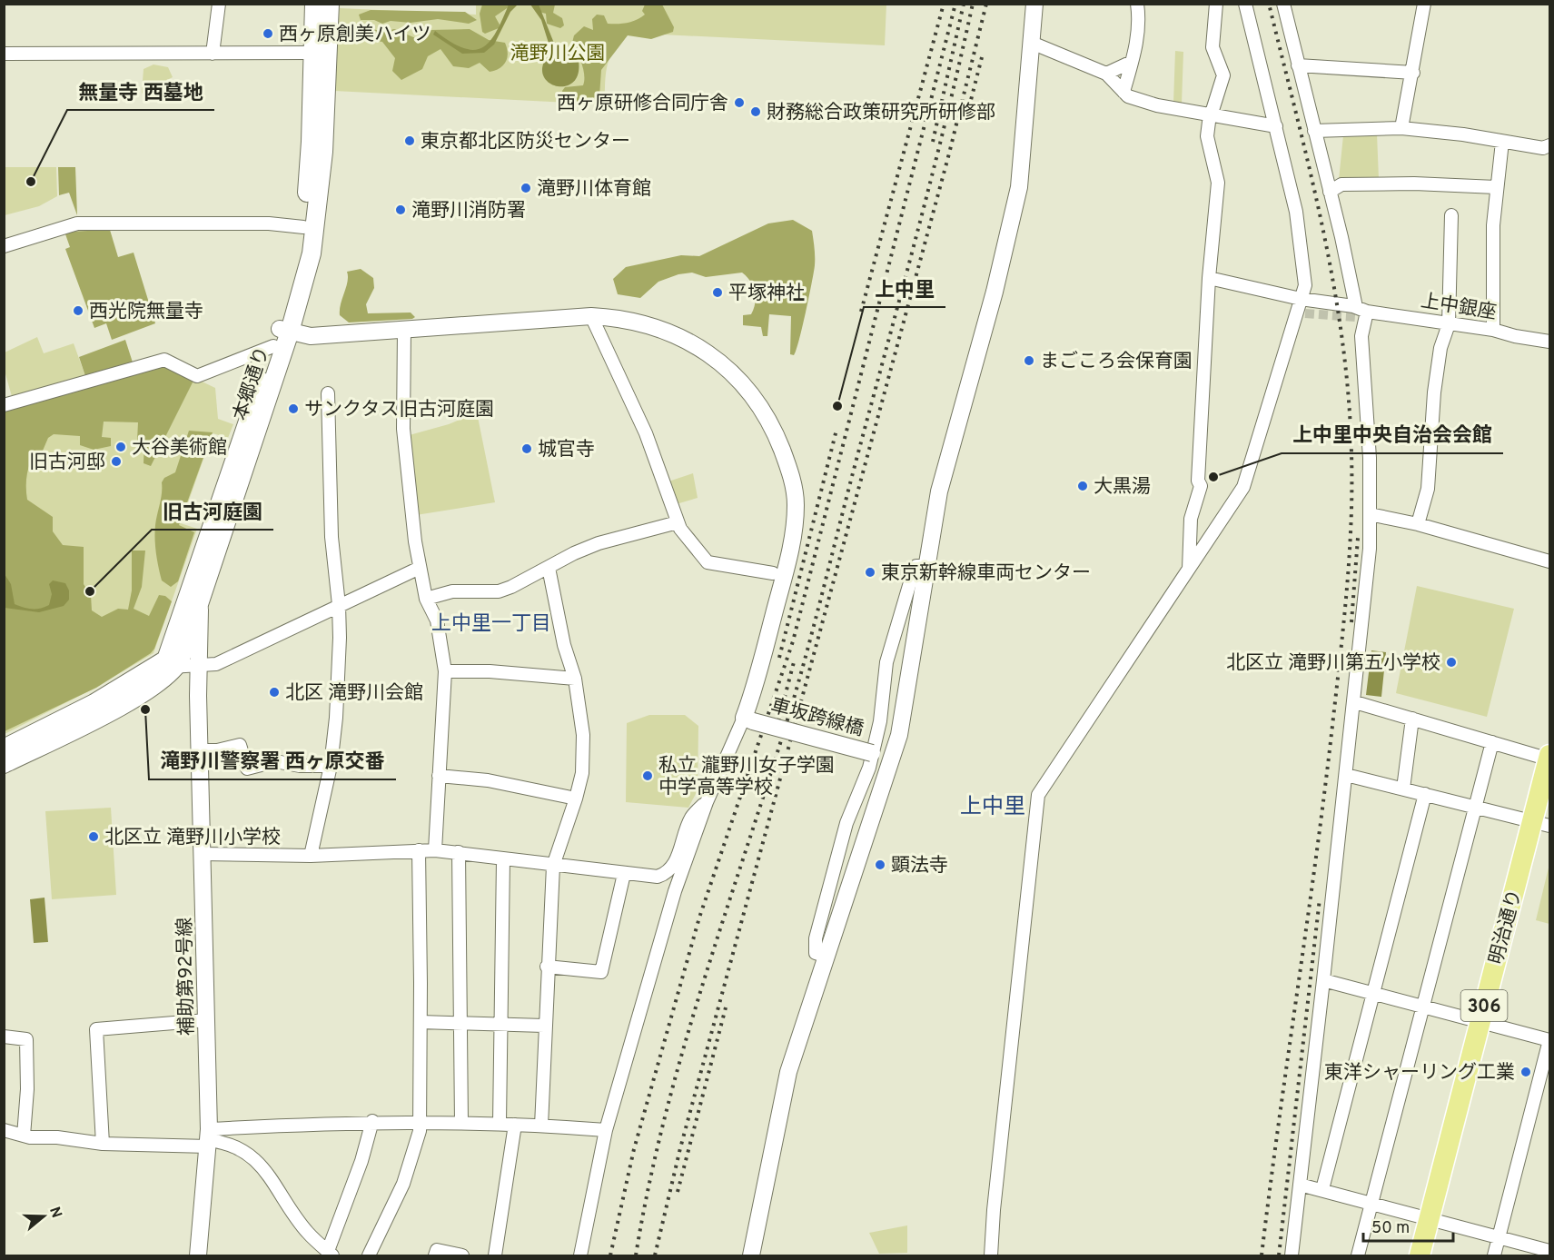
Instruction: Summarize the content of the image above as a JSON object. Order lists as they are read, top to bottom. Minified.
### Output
{"streets":{"main road":["本郷通り","明治通り","306"],"street":["上中銀座","車坂跨線橋","補助第92号線"]},"crossings":[["本郷通り","補助第92号線"]],"districts":["上中里一丁目","上中里"],"parks":["滝野川公園"],"places":["西ヶ原創美ハイツ","西ヶ原研修合同庁舎","財務総合政策研究所研修部","東京都北区防災センター","無量寺 西墓地","滝野川体育館","滝野川消防署","平塚神社","西光院無量寺","まごころ会保育園","上中里","サンクタス旧古河庭園","大谷美術館","城官寺","旧古河邸","上中里中央自治会会館","大黒湯","東京新幹線車両センター","旧古河庭園","北区立 滝野川第五小学校","北区 滝野川会館","滝野川警察署 西ヶ原交番","私立 瀧野川女子学園 中学高等学校","北区立 滝野川小学校","顕法寺","東洋シャーリング工業"],"scale_bar":"50 m","north":"right"}
